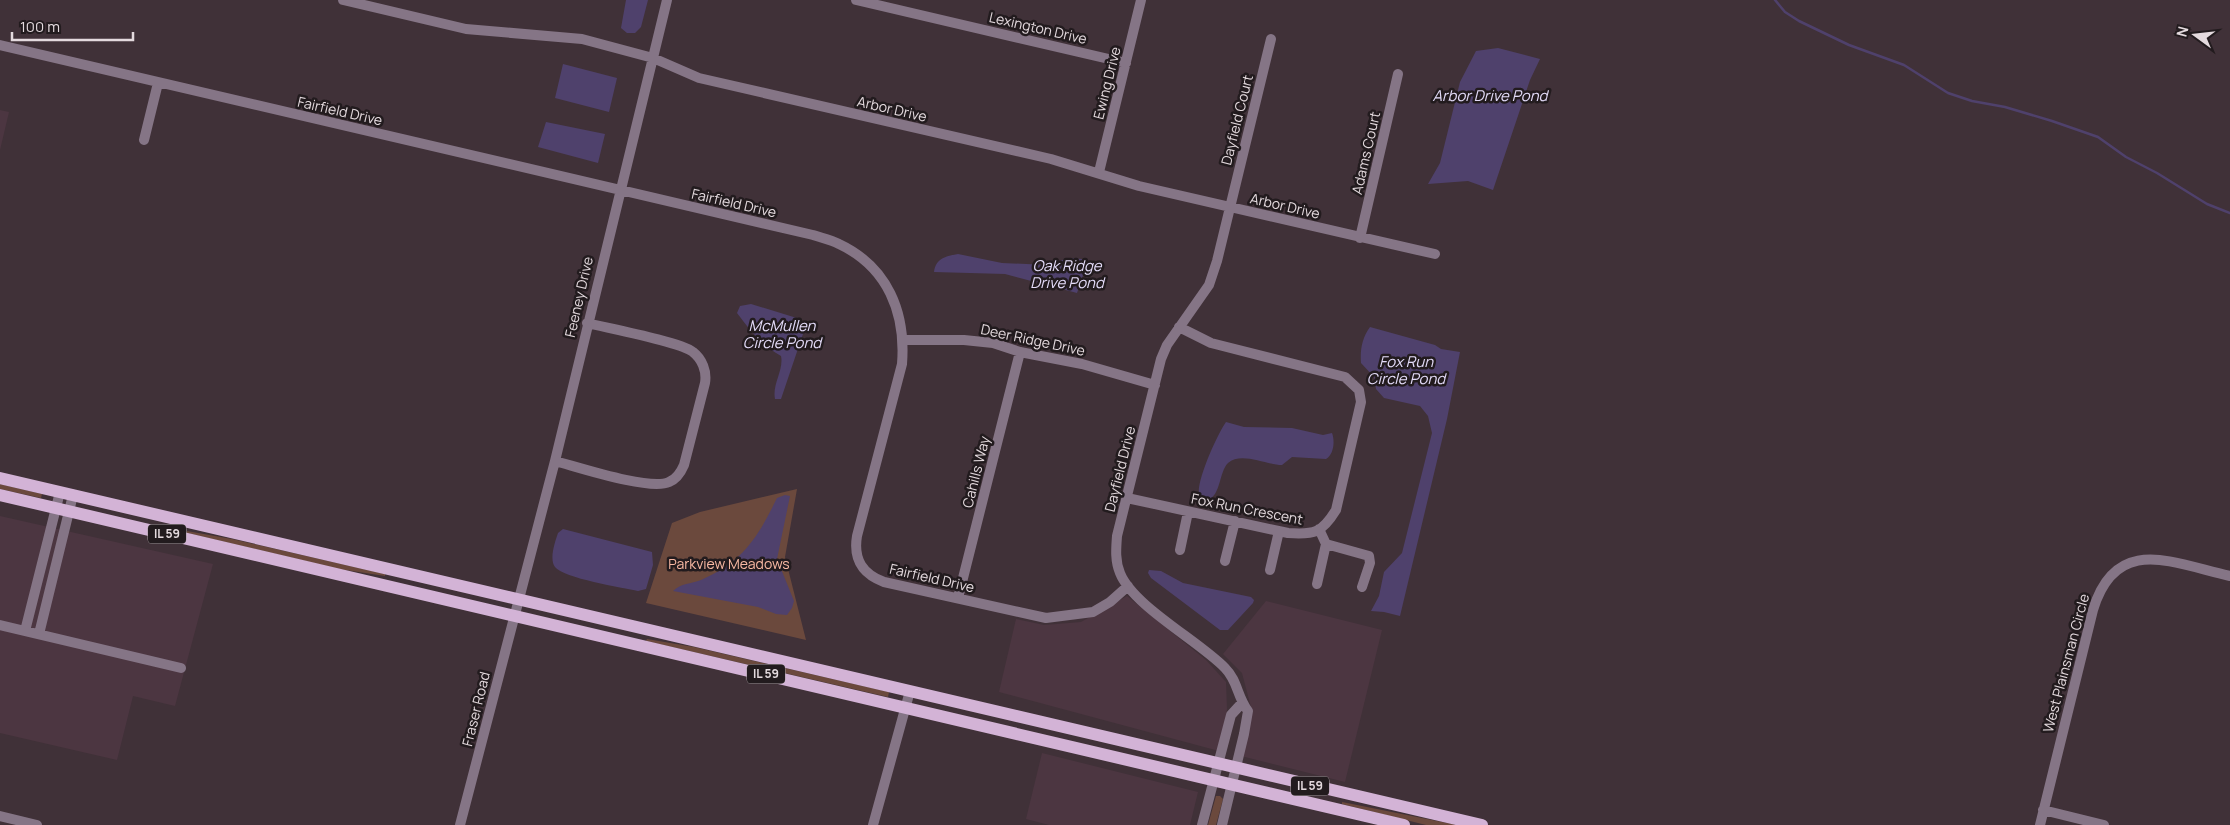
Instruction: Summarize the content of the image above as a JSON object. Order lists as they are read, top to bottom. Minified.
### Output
{"streets":{"main road":["IL 59"],"street":["Lexington Drive","Ewing Drive","Arbor Drive","Fairfield Drive","Dayfield Court","Adams Court","Feeney Drive","Deer Ridge Drive","Dayfield Drive","Cahills Way","Fox Run Crescent","West Plainsman Circle","Fraser Road"]},"crossings":[["Lexington Drive","Ewing Drive"],["Ewing Drive","Arbor Drive"],["Arbor Drive","Dayfield Court"],["Arbor Drive","Adams Court"],["Arbor Drive","Feeney Drive"],["Arbor Drive","Dayfield Drive"],["Fairfield Drive","Feeney Drive"],["Fairfield Drive","Deer Ridge Drive"],["Fairfield Drive","Dayfield Drive"],["Fairfield Drive","Cahills Way"],["Dayfield Court","Dayfield Drive"],["Feeney Drive","IL 59"],["Feeney Drive","Fraser Road"],["Deer Ridge Drive","Dayfield Drive"],["Deer Ridge Drive","Cahills Way"],["Dayfield Drive","Fox Run Crescent"],["Dayfield Drive","IL 59"],["IL 59","Fraser Road"]],"water":["Arbor Drive Pond","Oak Ridge Drive Pond","McMullen Circle Pond","Fox Run Circle Pond"],"parks":["Parkview Meadows"],"scale_bar":"100 m","north":"left"}
